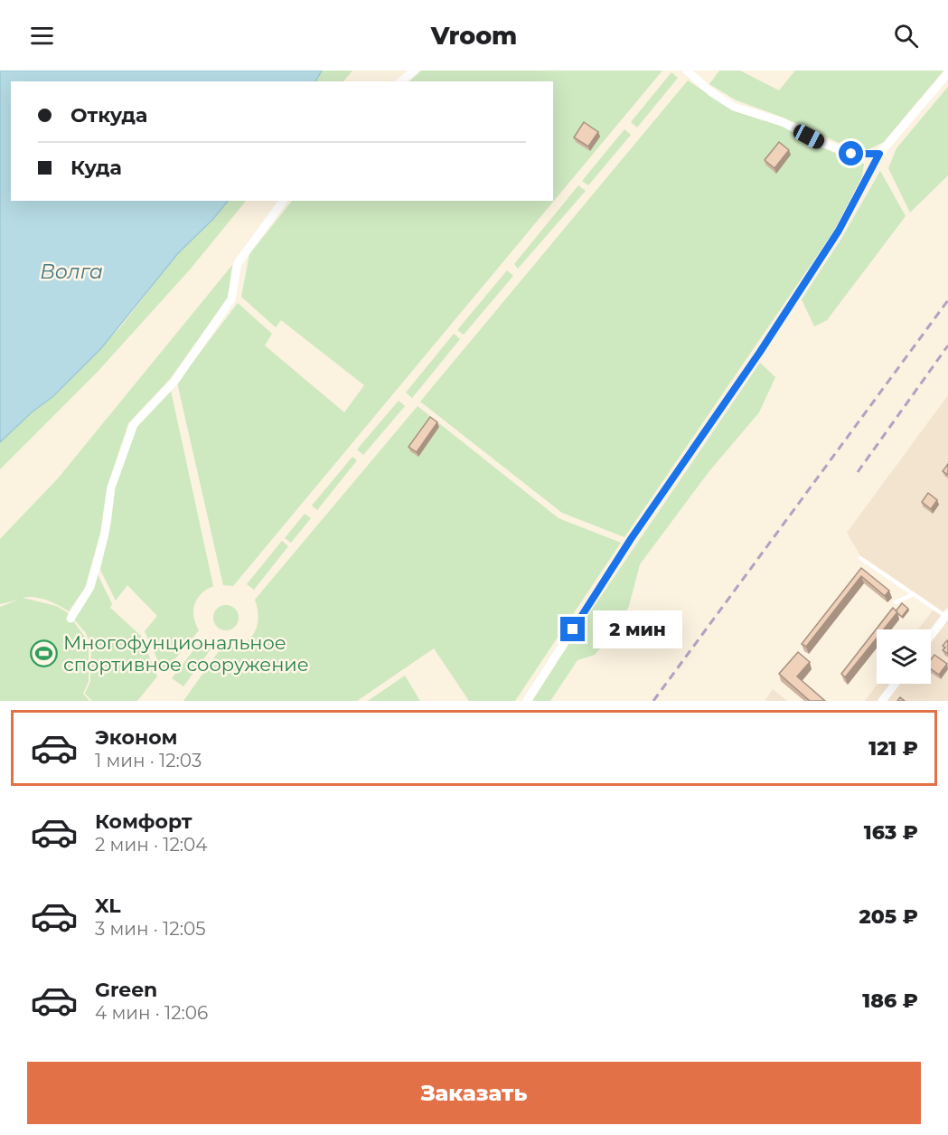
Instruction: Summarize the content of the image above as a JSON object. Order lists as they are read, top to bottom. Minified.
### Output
{"water":["Волга"],"places":{"sports":["Многофунциональное спортивное сооружение"]},"page":{"header":"Vroom","banner":["Откуда","Куда"],"bubble":"2 мин","list":[{"name":"Эконом","note":"1 мин · 12:03","value":"121 ₽"},{"name":"Комфорт","note":"2 мин · 12:04","value":"163 ₽"},{"name":"XL","note":"3 мин · 12:05","value":"205 ₽"},{"name":"Green","note":"4 мин · 12:06","value":"186 ₽"}],"buttons":"Заказать"}}
